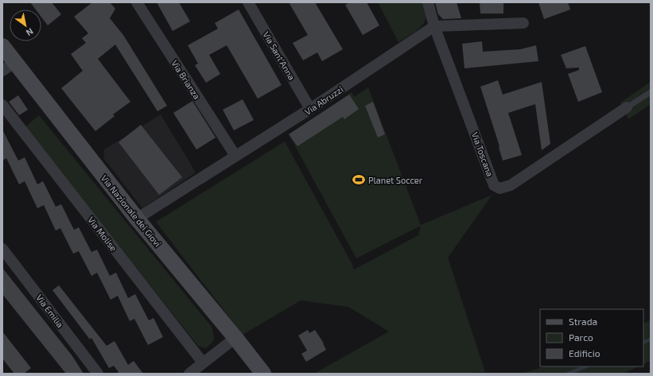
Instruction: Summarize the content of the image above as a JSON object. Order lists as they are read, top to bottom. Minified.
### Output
{"streets":{"main road":["Via Nazionale dei Giovi"],"street":["Via Sant'Anna","Via Brianza","Via Abruzzi","Via Toscana","Via Molise","Via Emilia"]},"crossings":[["Via Sant'Anna","Via Abruzzi"],["Via Brianza","Via Abruzzi"],["Via Abruzzi","Via Toscana"],["Via Abruzzi","Via Nazionale dei Giovi"]],"places":{"sports":["Planet Soccer"]},"legend":["Strada","Parco","Edificio"],"north":"bottom right"}
